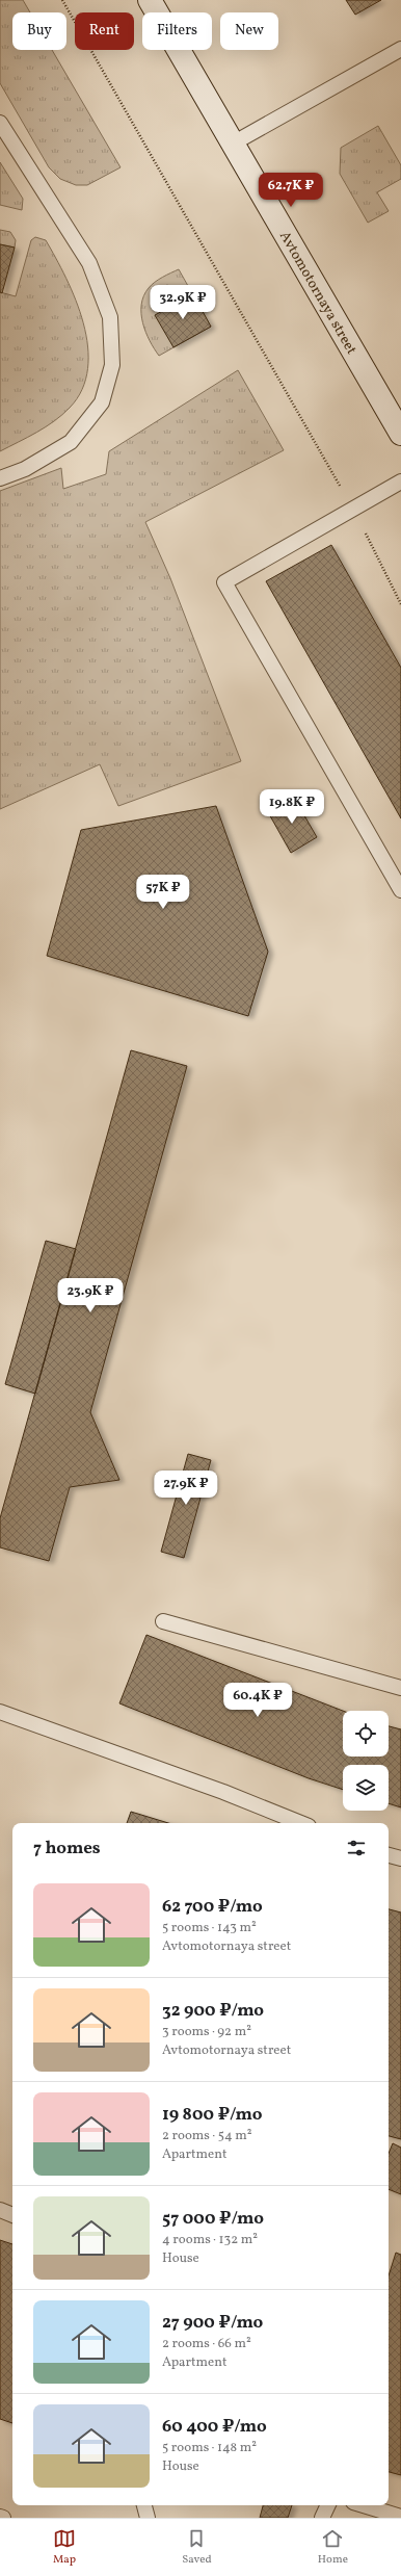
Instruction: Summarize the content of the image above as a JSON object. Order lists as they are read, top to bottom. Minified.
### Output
{"streets":{"street":["Avtomotornaya street"]},"page":{"chip":["Buy","Rent","Filters","New"],"price":["62.7K ₽","32.9K ₽","19.8K ₽","57K ₽","23.9K ₽","27.9K ₽","60.4K ₽"],"heading":"7 homes","list":[{"name":"62 700 ₽/mo","note":"5 rooms · 143 m² · Avtomotornaya street"},{"name":"32 900 ₽/mo","note":"3 rooms · 92 m² · Avtomotornaya street"},{"name":"19 800 ₽/mo","note":"2 rooms · 54 m² · Apartment"},{"name":"57 000 ₽/mo","note":"4 rooms · 132 m² · House"},{"name":"27 900 ₽/mo","note":"2 rooms · 66 m² · Apartment"},{"name":"60 400 ₽/mo","note":"5 rooms · 148 m² · House"}],"tabs":["Map","Saved","Home"]}}
